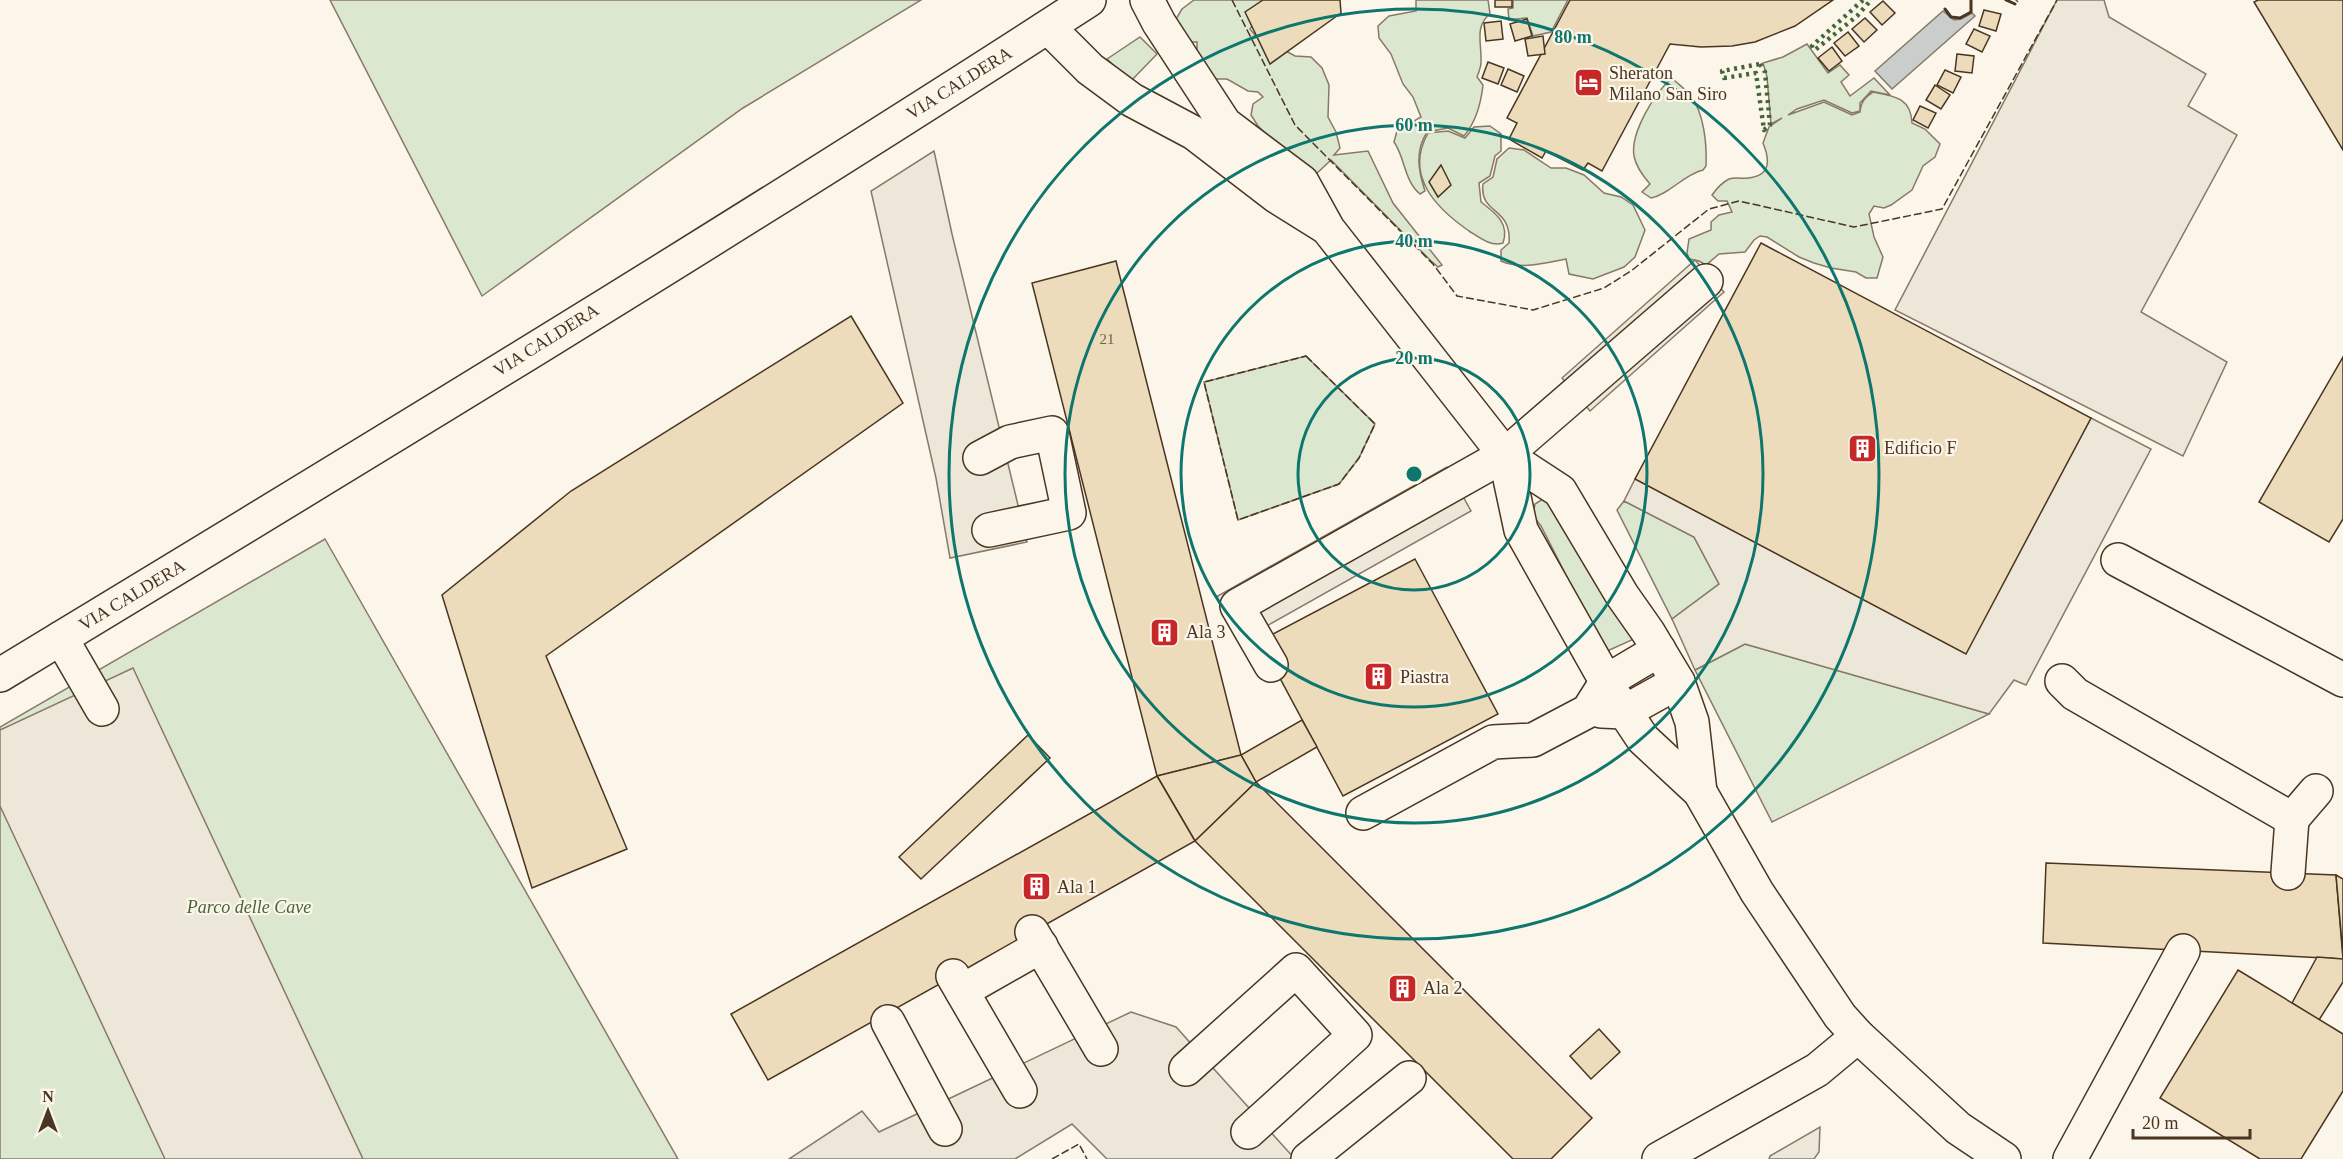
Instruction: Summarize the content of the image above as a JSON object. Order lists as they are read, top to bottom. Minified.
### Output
{"streets":{"street":["VIA CALDERA"]},"parks":["Parco delle Cave"],"places":{"hotel":["Sheraton Milano San Siro"],"building":["Edificio F","Ala 3","Piastra","Ala 1","Ala 2"]},"house_numbers":["21"],"scale_bar":"20 m","north":"top","rings":["80 m","60 m","40 m","20 m"]}
